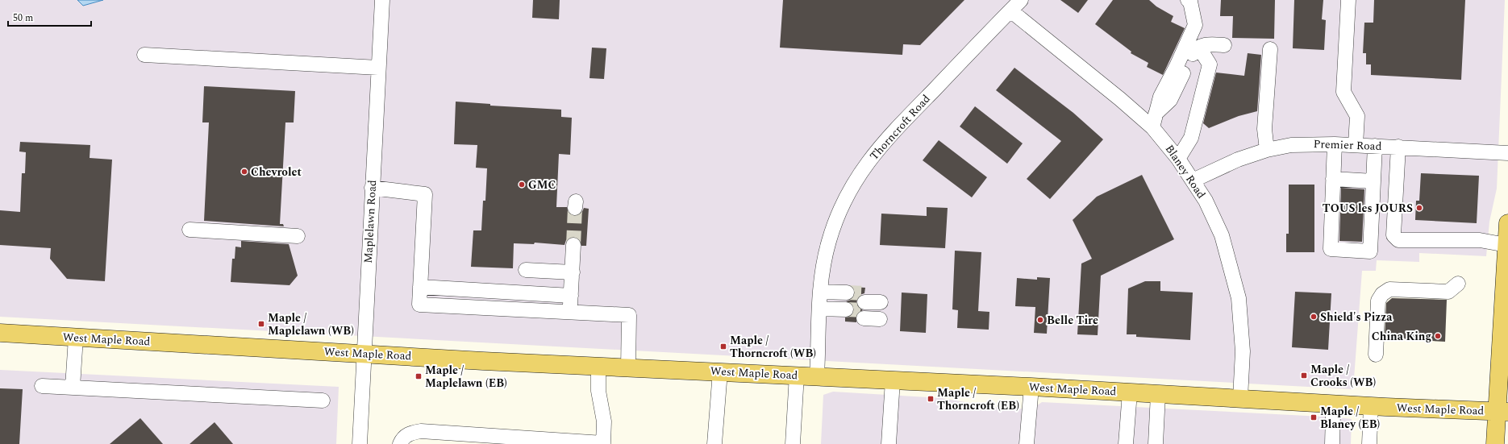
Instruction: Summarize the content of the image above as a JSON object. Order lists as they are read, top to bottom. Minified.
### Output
{"streets":{"main road":["West Maple Road"],"street":["Thorncroft Road","Premier Road","Blaney Road","Maplelawn Road"]},"crossings":[["Thorncroft Road","Blaney Road"],["Thorncroft Road","West Maple Road"],["Premier Road","Blaney Road"],["Blaney Road","West Maple Road"],["Maplelawn Road","West Maple Road"]],"places":{"other":["Chevrolet","GMC","TOUS les JOURS","Shield's Pizza","Belle Tire","China King"],"transit":["Maple / Maplelawn (WB)","Maple / Thorncroft (WB)","Maple / Crooks (WB)","Maple / Maplelawn (EB)","Maple / Thorncroft (EB)","Maple / Blaney (EB)"]},"scale_bar":"50 m"}
